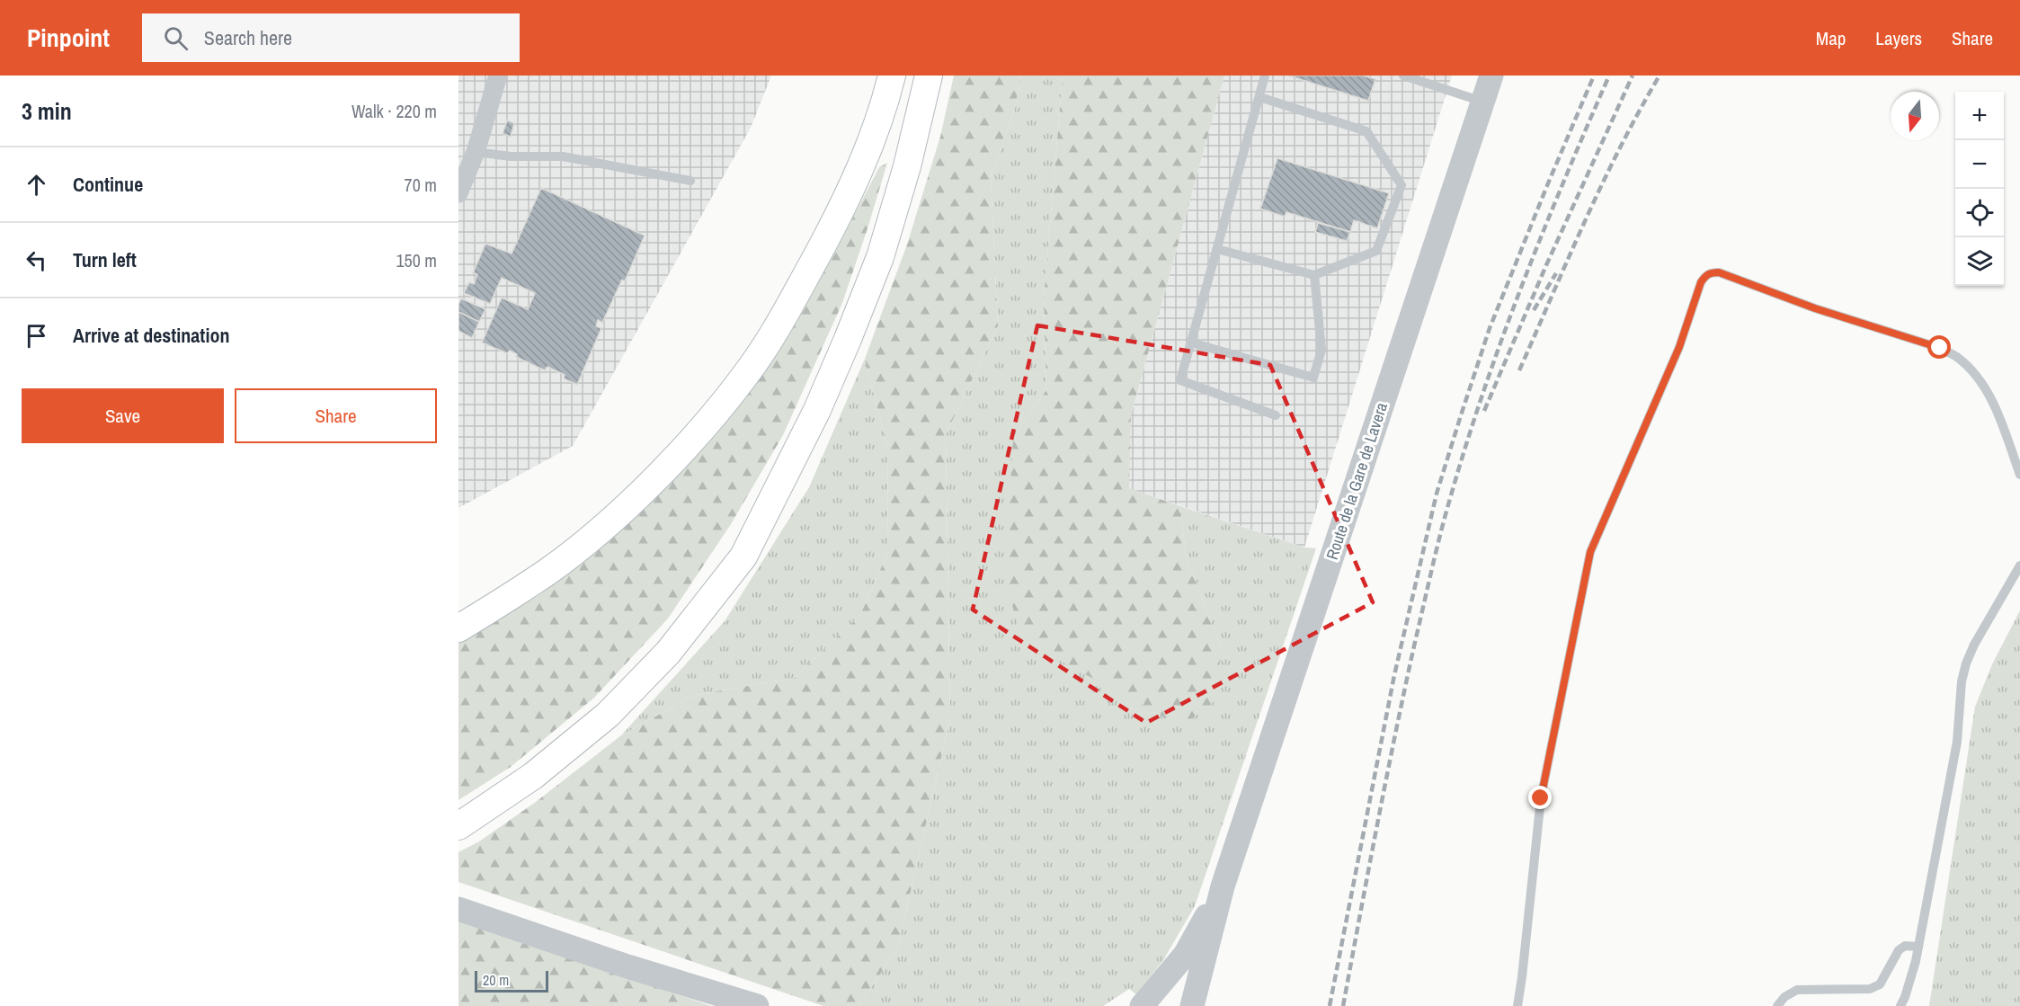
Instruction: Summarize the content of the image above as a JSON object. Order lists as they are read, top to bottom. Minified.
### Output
{"streets":{"street":["Route de la Gare de Lavera"]},"scale_bar":"20 m","north":"bottom","page":{"header":"Pinpoint","search":"Search here","nav":["Map","Layers","Share"],"heading":["3 min","Walk · 220 m"],"map_buttons":["+","−"],"list":[["Continue","70 m"],["Turn left","150 m"],"Arrive at destination"],"buttons":["Save","Share"],"scale":"20 m"}}
